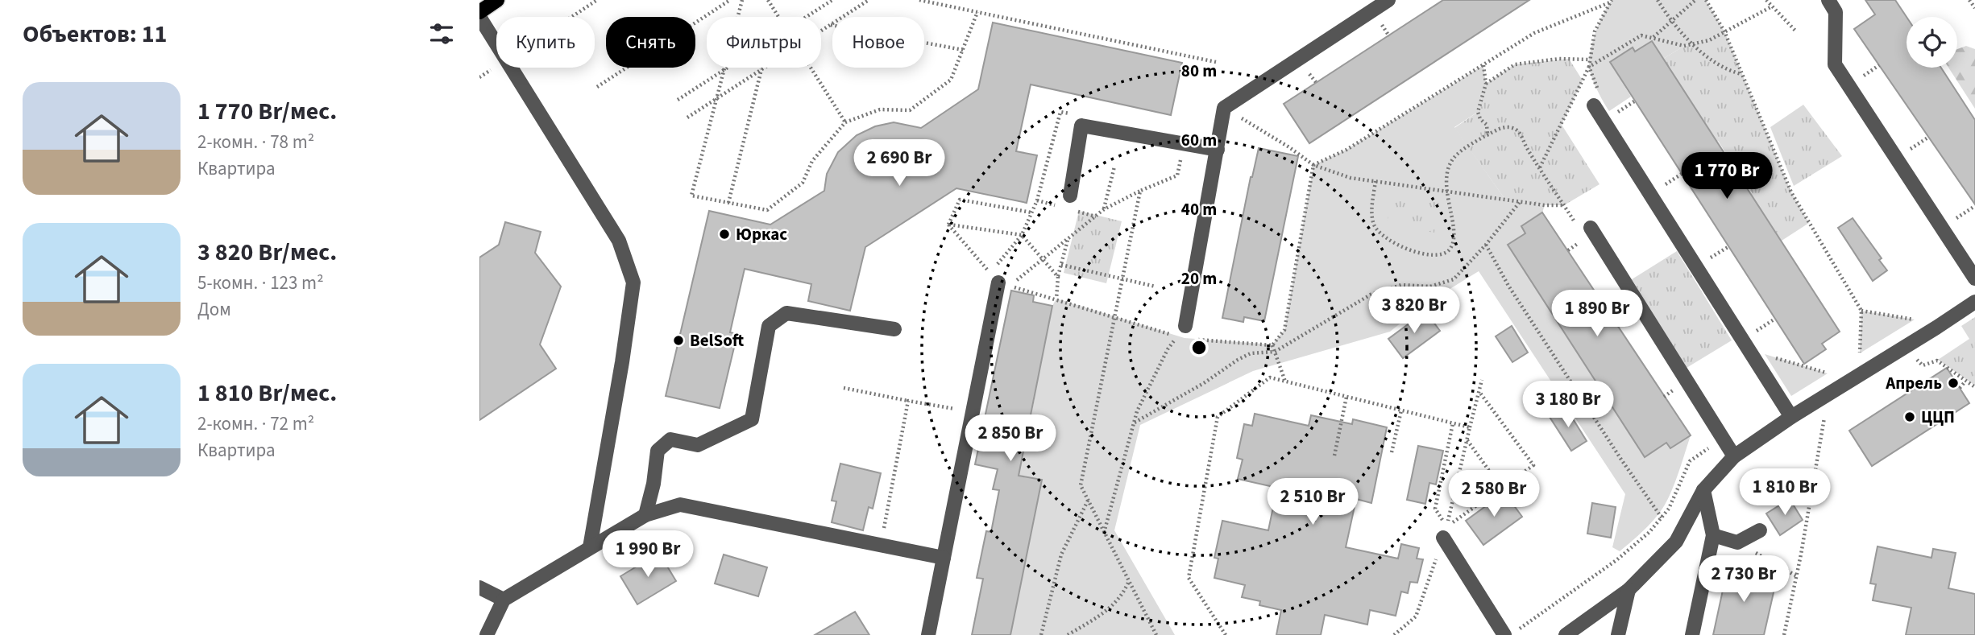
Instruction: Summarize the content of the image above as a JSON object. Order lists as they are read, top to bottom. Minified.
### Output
{"places":["Юркас","BelSoft","Апрель","ЦЦП"],"page":{"heading":"Объектов: 11","chip":["Купить","Снять","Фильтры","Новое"],"list":[{"name":"1 770 Br/мес.","note":"2-комн. · 78 m² · Квартира"},{"name":"3 820 Br/мес.","note":"5-комн. · 123 m² · Дом"},{"name":"1 810 Br/мес.","note":"2-комн. · 72 m² · Квартира"}],"price":["2 690 Br","1 770 Br","3 820 Br","1 890 Br","3 180 Br","2 850 Br","1 810 Br","2 580 Br","2 510 Br","1 990 Br","2 730 Br"]},"rings":["80 m","60 m","40 m","20 m"]}
